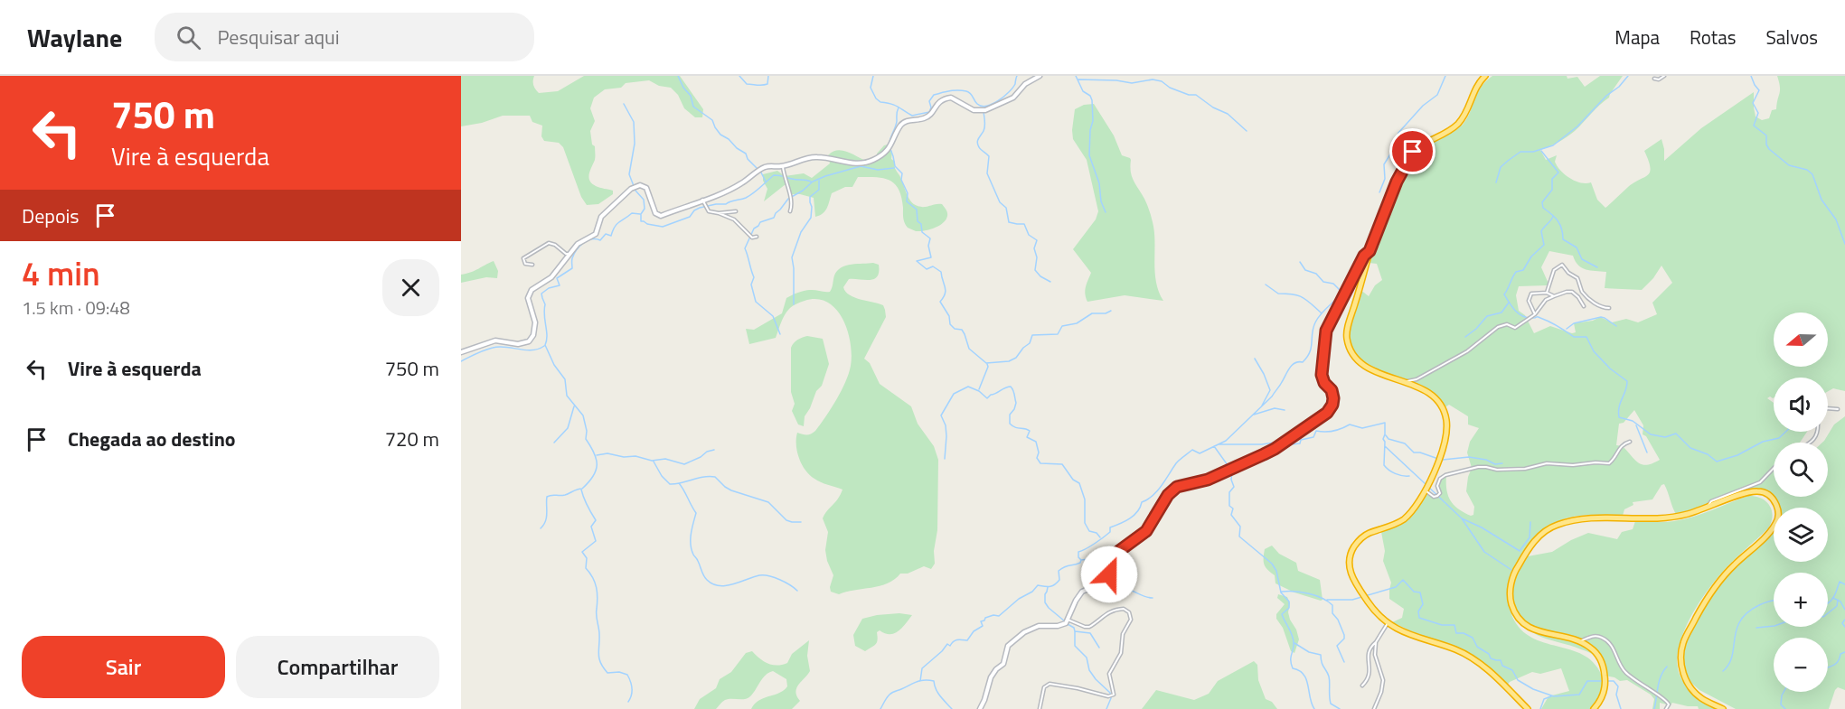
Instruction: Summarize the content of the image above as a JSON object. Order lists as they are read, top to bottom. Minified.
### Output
{"north":"left","page":{"header":"Waylane","search":"Pesquisar aqui","nav":["Mapa","Rotas","Salvos"],"turn":["750 m","Vire à esquerda"],"then":"Depois","heading":["4 min","1.5 km · 09:48"],"map_buttons":["+","−"],"list":[{"name":"Vire à esquerda","value":"750 m"},{"name":"Chegada ao destino","value":"720 m"}],"buttons":["Sair","Compartilhar"]}}
